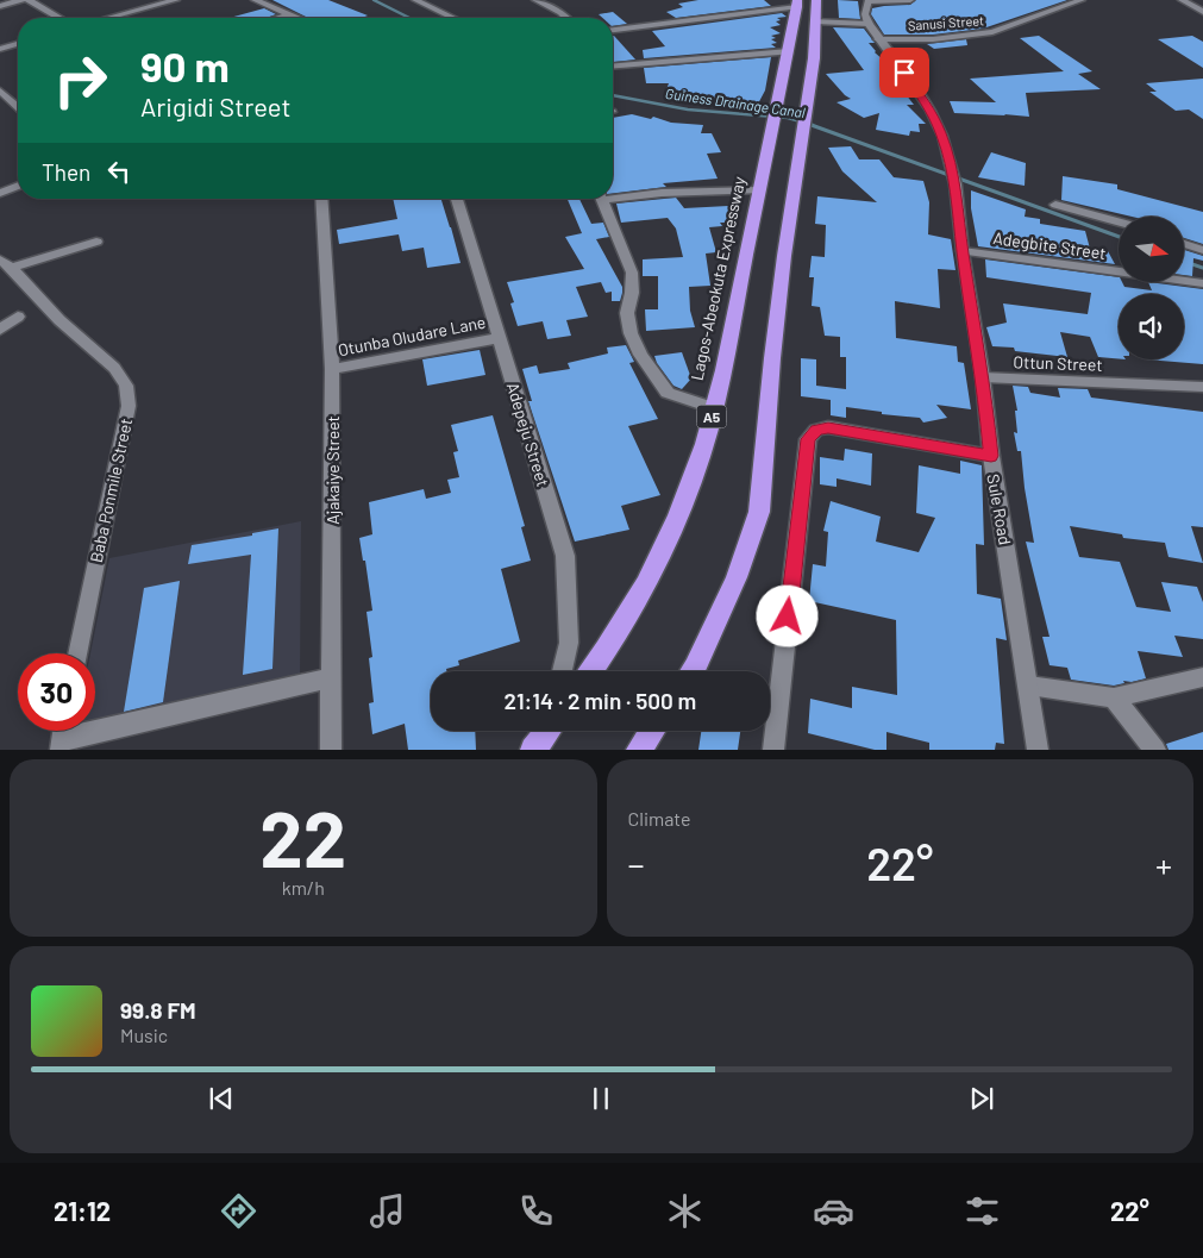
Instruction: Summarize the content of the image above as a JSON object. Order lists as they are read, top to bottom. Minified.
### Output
{"streets":{"highway":["Lagos-Abeokuta Expressway","A5"],"street":["Sanusi Street","Adegbite Street","Otunba Oludare Lane","Ottun Street","Adepeju Street","Ajakaiye Street","Baba Ponmile Street","Sule Road"]},"crossings":[["Sanusi Street","Sule Road"],["Adegbite Street","Sule Road"],["Otunba Oludare Lane","Adepeju Street"],["Otunba Oludare Lane","Ajakaiye Street"],["Ottun Street","Sule Road"]],"water":["Guiness Drainage Canal"],"north":"right","page":{"turn":["90 m","Arigidi Street"],"then":"Then","limit":"30","trip":"21:14 · 2 min · 500 m","tile":[["22","km/h"],"Climate"],"heat":["−","22°","+"],"song":["99.8 FM","Music"],"tabs":["21:12","22°"]}}
